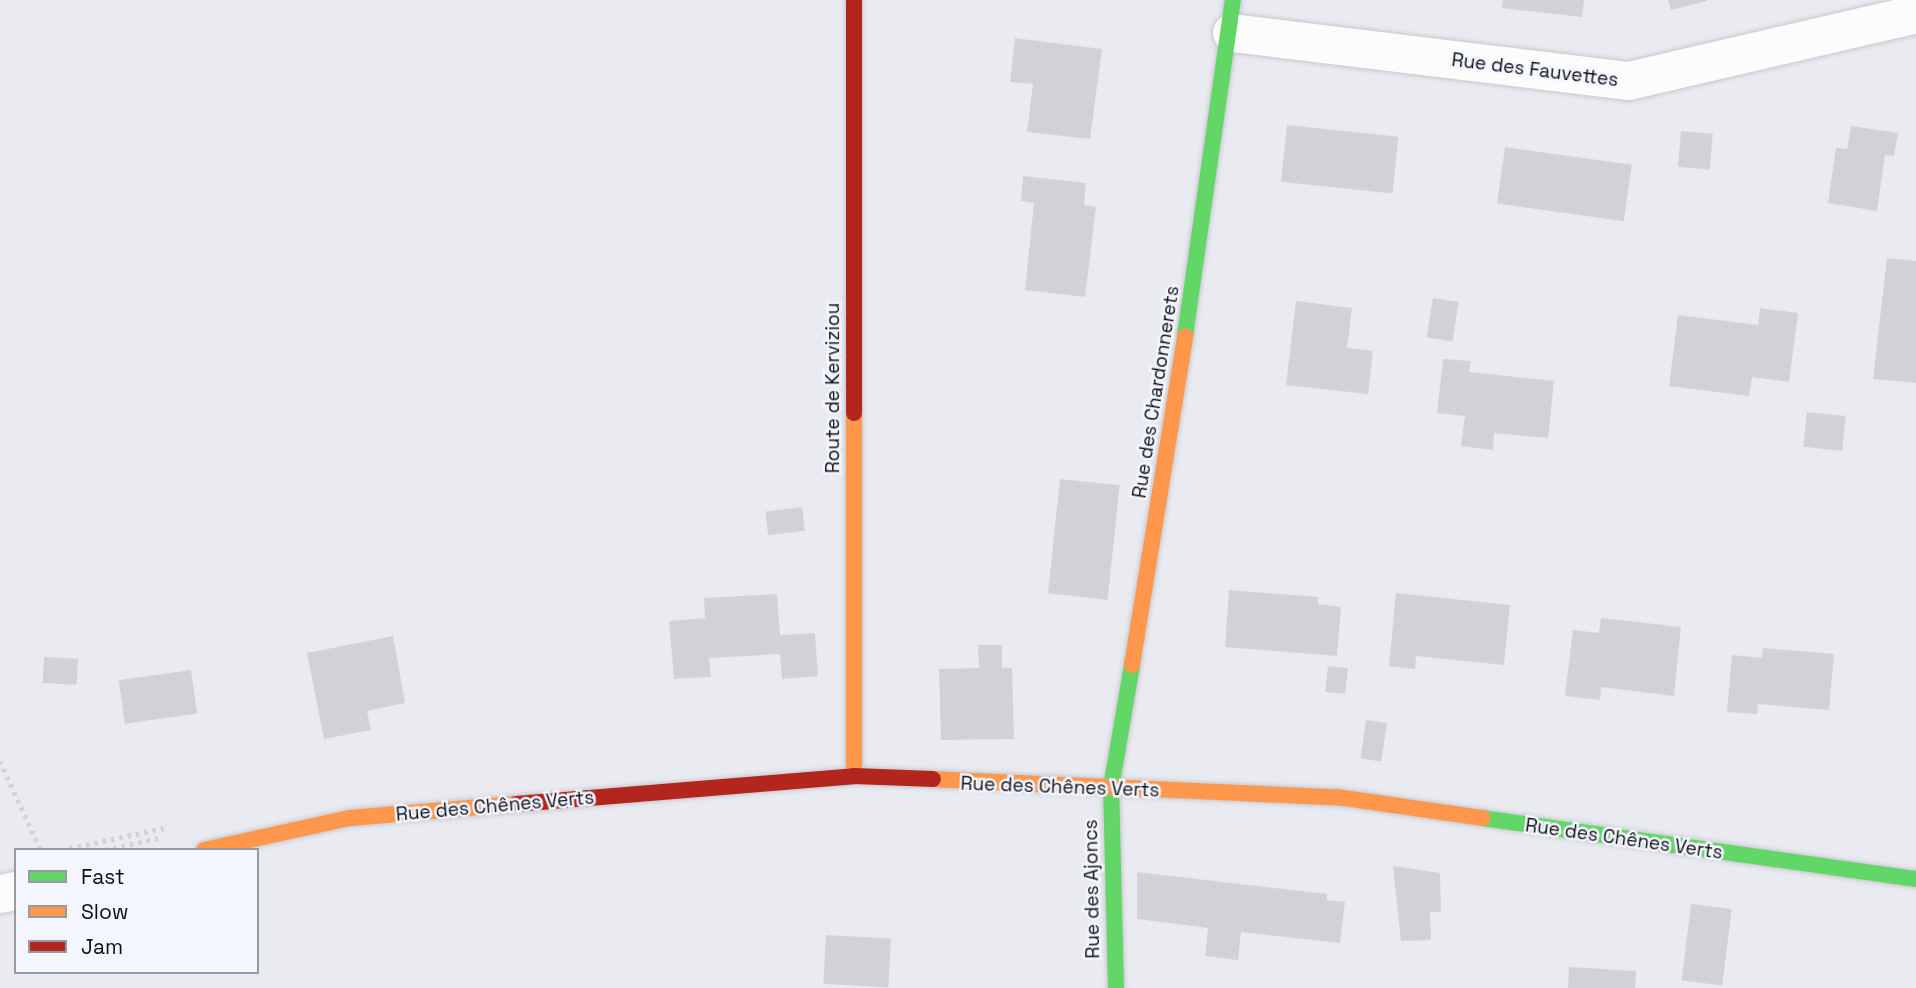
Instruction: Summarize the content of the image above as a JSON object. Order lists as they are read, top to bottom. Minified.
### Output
{"streets":{"street":["Rue des Fauvettes","Route de Kerviziou","Rue des Chardonnerets","Rue des Chênes Verts","Rue des Ajoncs"]},"crossings":[["Rue des Fauvettes","Rue des Chardonnerets"],["Route de Kerviziou","Rue des Chênes Verts"],["Rue des Chardonnerets","Rue des Chênes Verts"],["Rue des Chardonnerets","Rue des Ajoncs"],["Rue des Chênes Verts","Rue des Ajoncs"]],"legend":["Fast","Slow","Jam"]}
